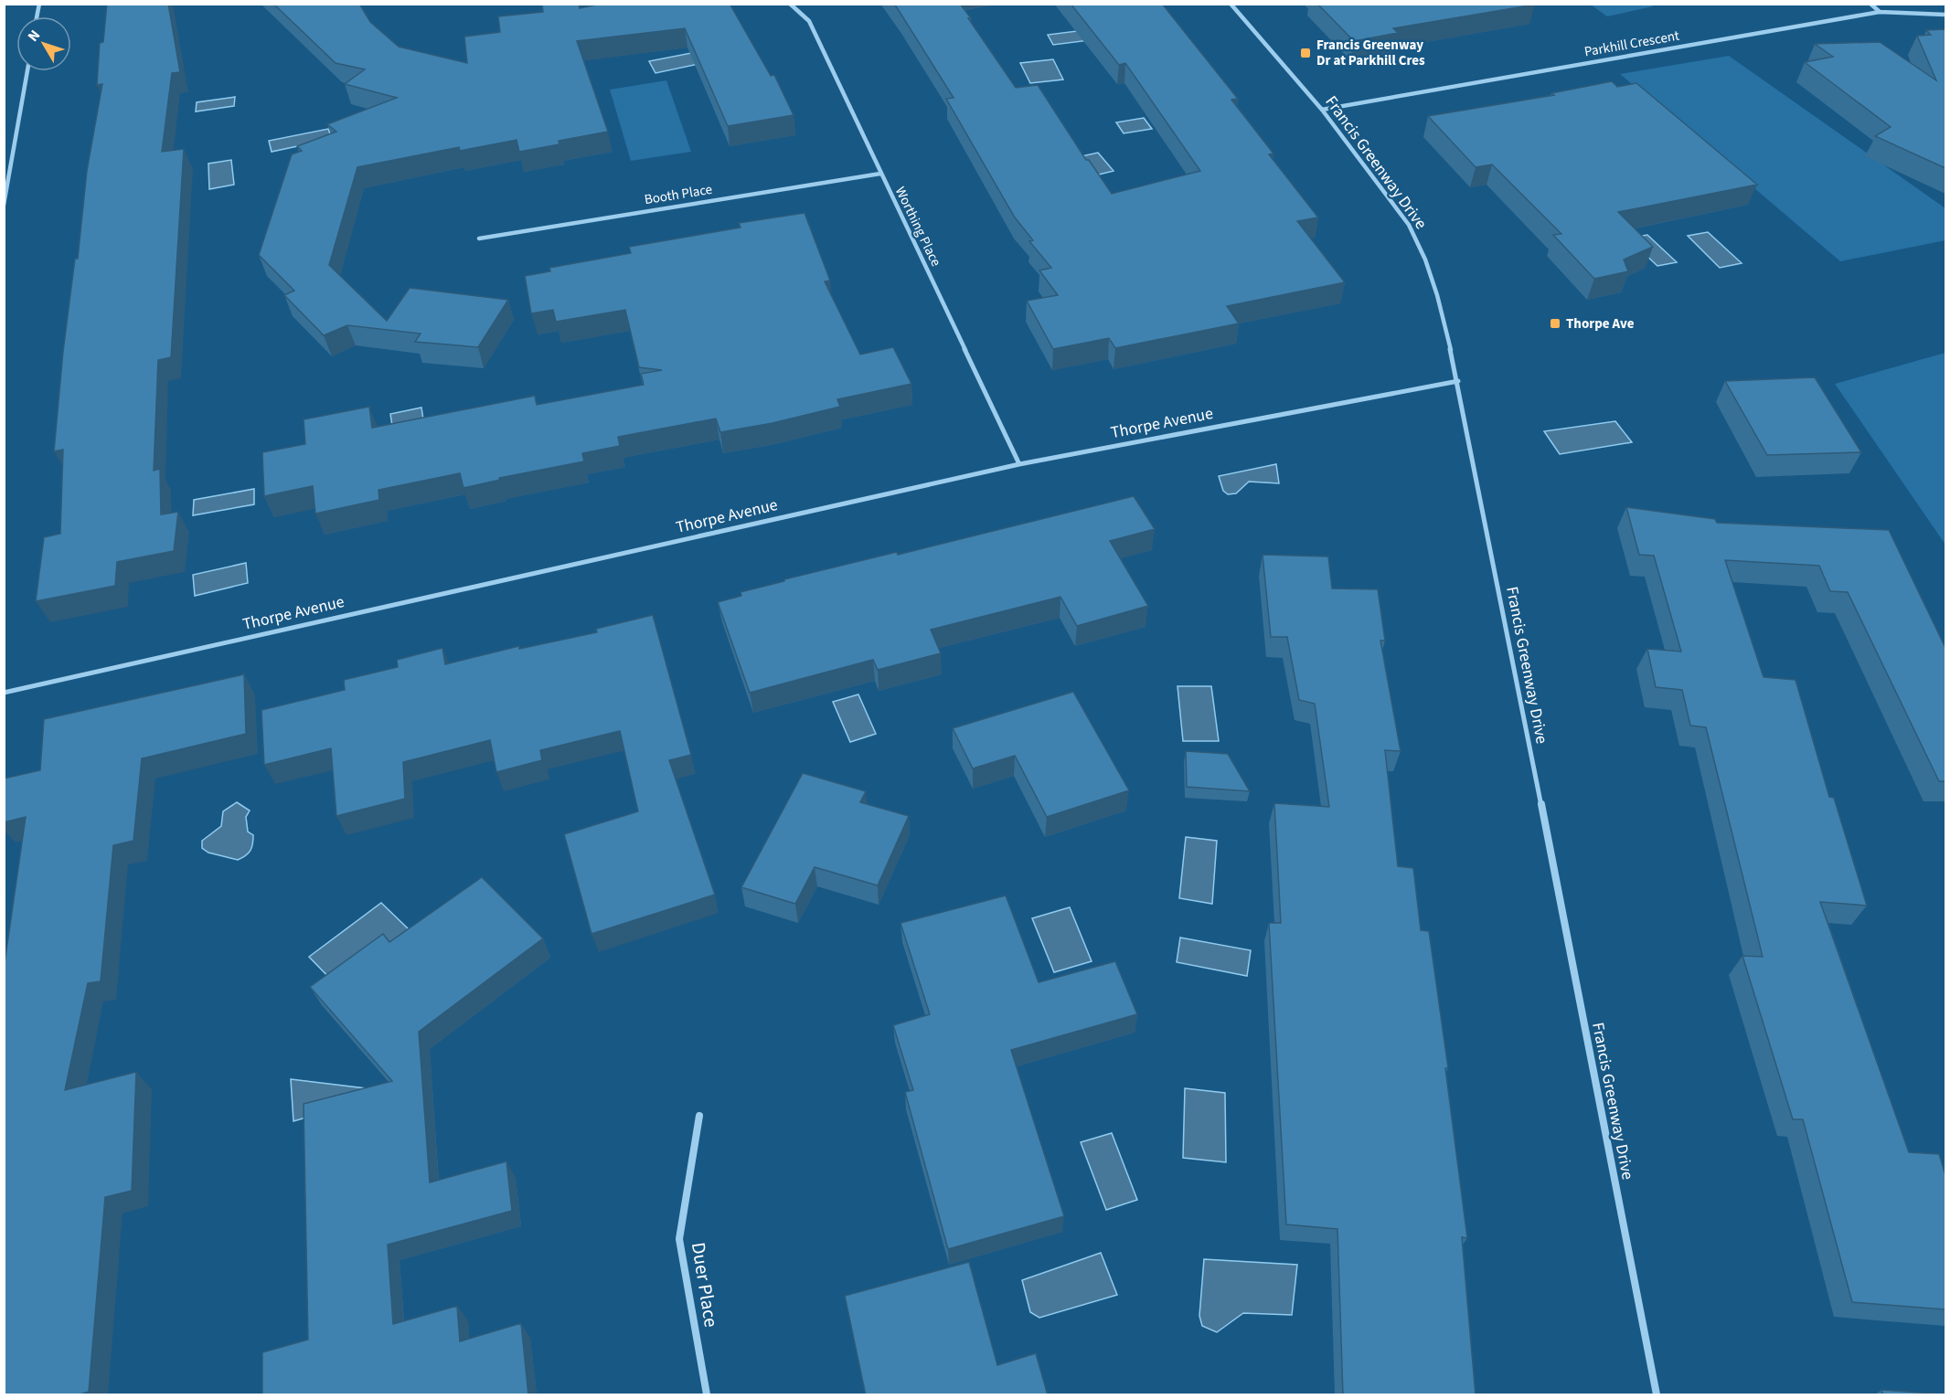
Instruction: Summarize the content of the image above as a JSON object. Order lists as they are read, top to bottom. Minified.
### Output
{"streets":{"street":["Parkhill Crescent","Francis Greenway Drive","Booth Place","Worthing Place","Thorpe Avenue","Duer Place"]},"crossings":[["Parkhill Crescent","Francis Greenway Drive"],["Francis Greenway Drive","Thorpe Avenue"],["Booth Place","Worthing Place"],["Worthing Place","Thorpe Avenue"]],"places":{"transit":["Francis Greenway Dr at Parkhill Cres","Thorpe Ave"]},"north":"top left"}
